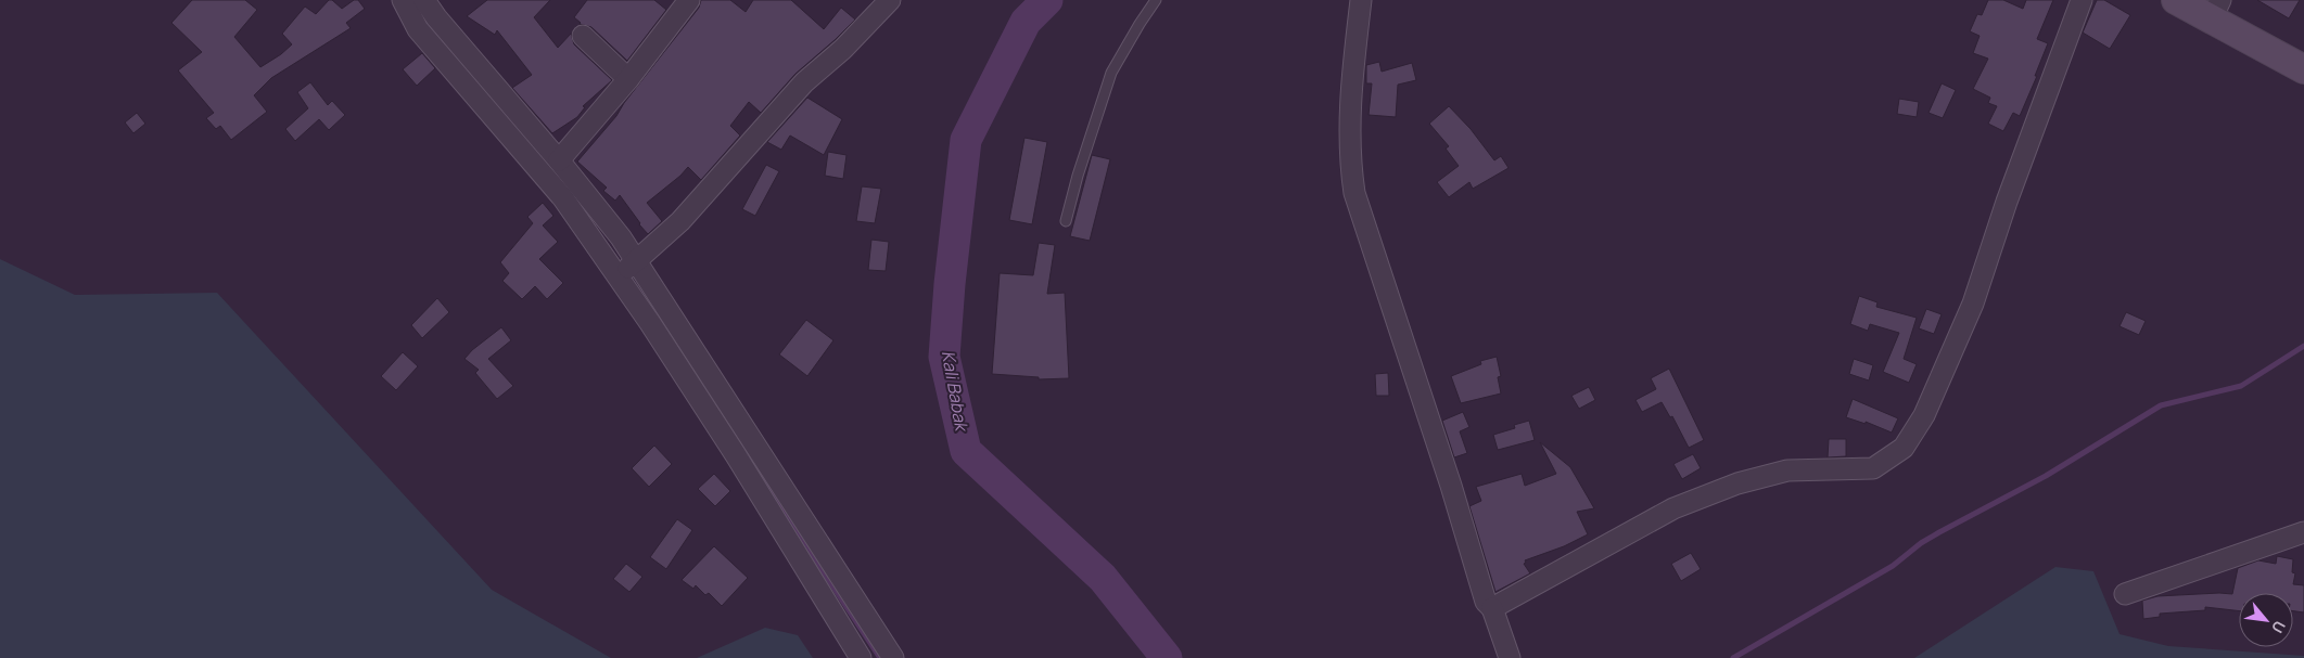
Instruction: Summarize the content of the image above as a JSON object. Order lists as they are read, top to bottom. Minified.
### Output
{"water":["Kali Babak"],"north":"bottom right"}
